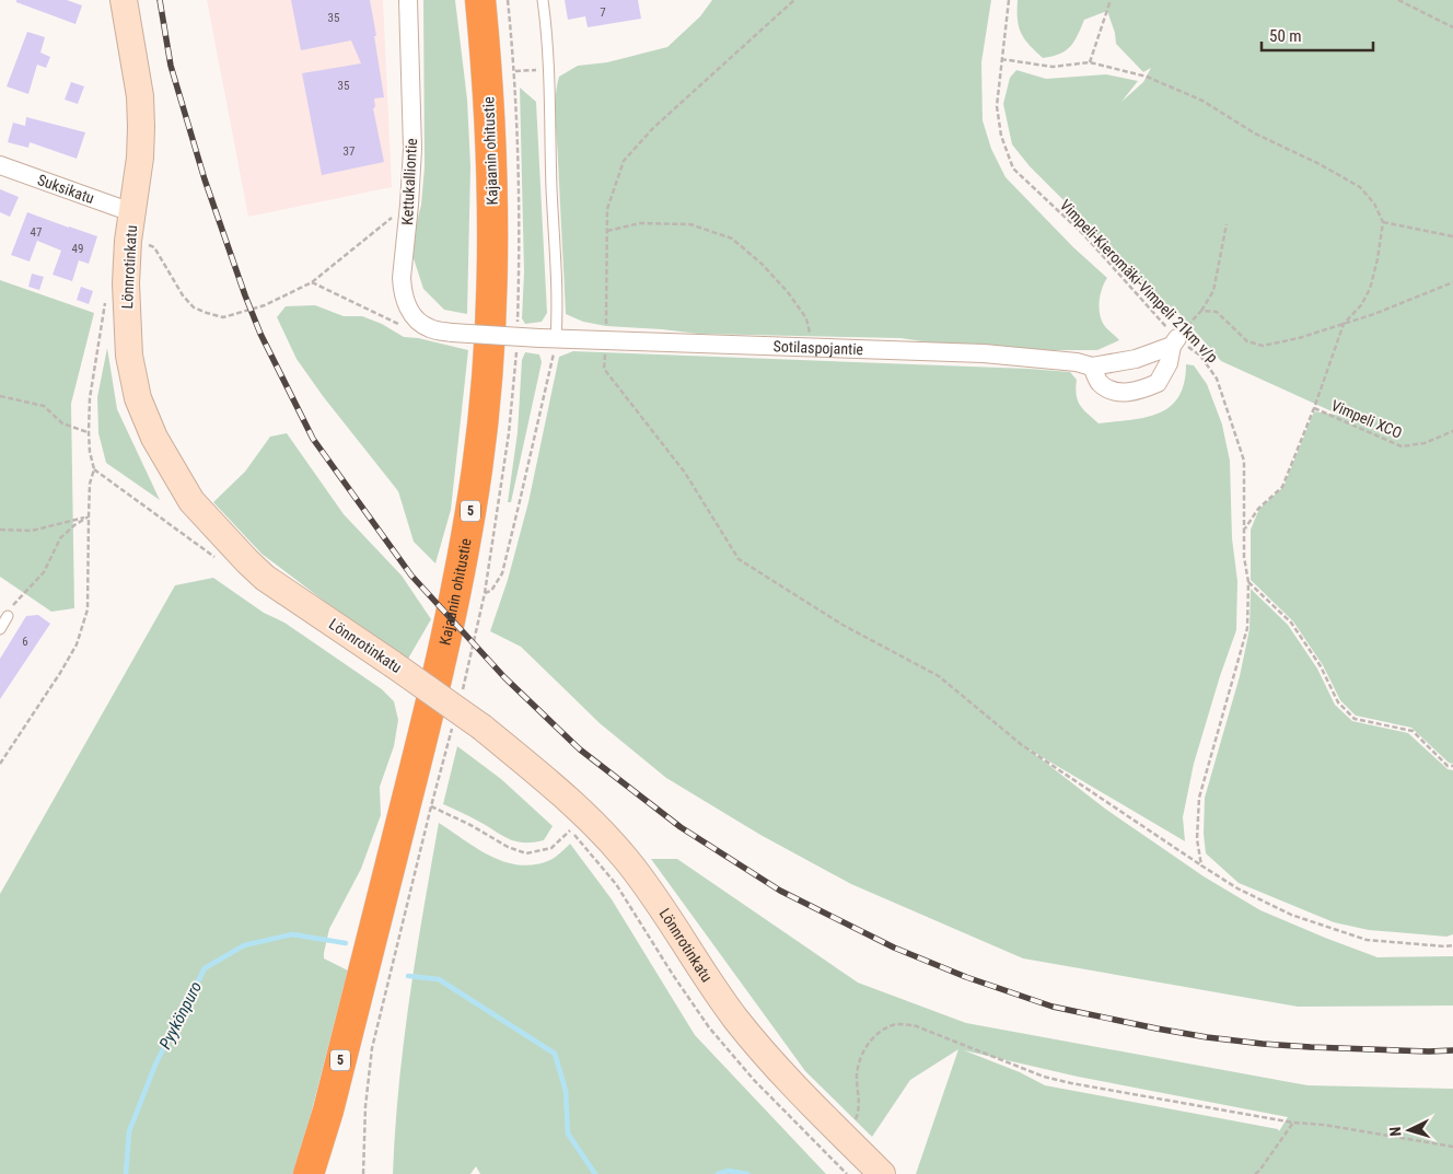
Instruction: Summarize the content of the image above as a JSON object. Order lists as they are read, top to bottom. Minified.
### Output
{"streets":{"highway":["Kajaanin ohitustie","5"],"street":["Kettukalliontie","Suksikatu","Lönnrotinkatu","Sotilaspojantie"],"path":["Vimpeli-Kieromäki-Vimpeli 21km v/p","Vimpeli XCO"]},"crossings":[["Kajaanin ohitustie","5"],["Kettukalliontie","Sotilaspojantie"],["Suksikatu","Lönnrotinkatu"],["Vimpeli-Kieromäki-Vimpeli 21km v/p","Sotilaspojantie"],["Vimpeli-Kieromäki-Vimpeli 21km v/p","Vimpeli XCO"]],"water":["Pyykönpuro"],"house_numbers":["7","35","35","37","47","49","6"],"scale_bar":"50 m","north":"left"}
